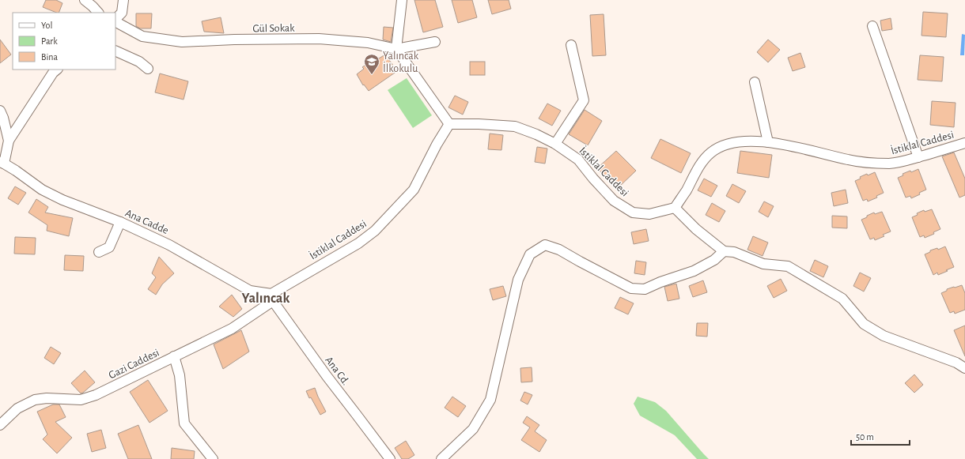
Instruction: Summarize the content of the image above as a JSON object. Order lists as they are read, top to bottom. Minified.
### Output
{"streets":{"street":["Gül Sokak","İstiklal Caddesi","Ana Cadde","Gazi Caddesi","Ana Cd."]},"crossings":[["İstiklal Caddesi","Ana Cadde"],["İstiklal Caddesi","Gazi Caddesi"],["İstiklal Caddesi","Ana Cd."],["Ana Cadde","Gazi Caddesi"],["Ana Cadde","Ana Cd."],["Gazi Caddesi","Ana Cd."]],"districts":["Yalıncak"],"places":{"school or university":["Yalıncak İlkokulu"]},"legend":["Yol","Park","Bina"],"scale_bar":"50 m"}
